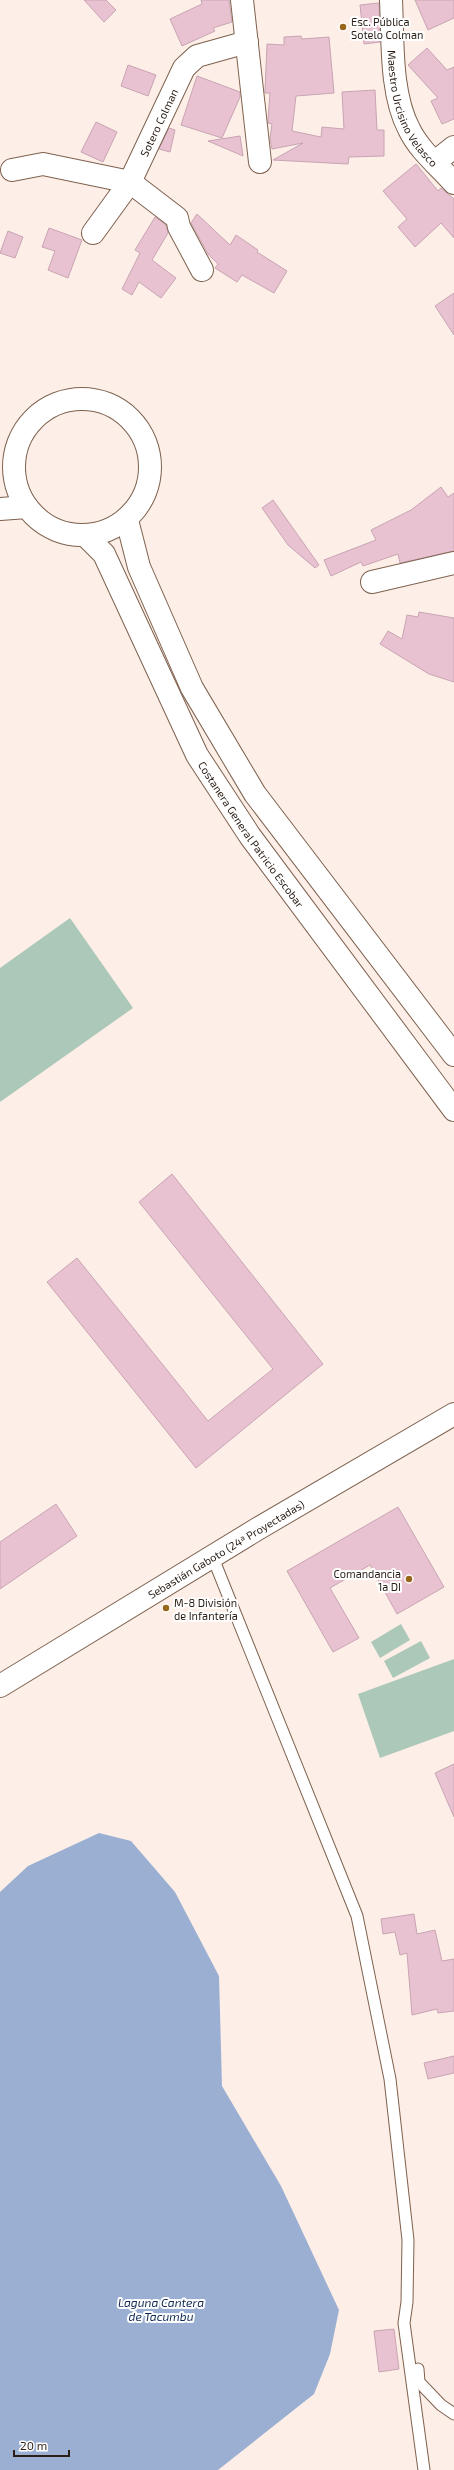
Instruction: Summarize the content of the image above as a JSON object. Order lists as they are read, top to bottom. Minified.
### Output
{"streets":{"main road":["Maestro Urcisino Velasco","Sotero Colman","Costanera General Patricio Escobar","Sebastián Gaboto (24ª Proyectadas)"]},"water":["Laguna Cantera de Tacumbu"],"places":["Esc. Pública Sotelo Colman","Comandancia 1a DI","M-8 División de Infantería"],"scale_bar":"20 m"}
